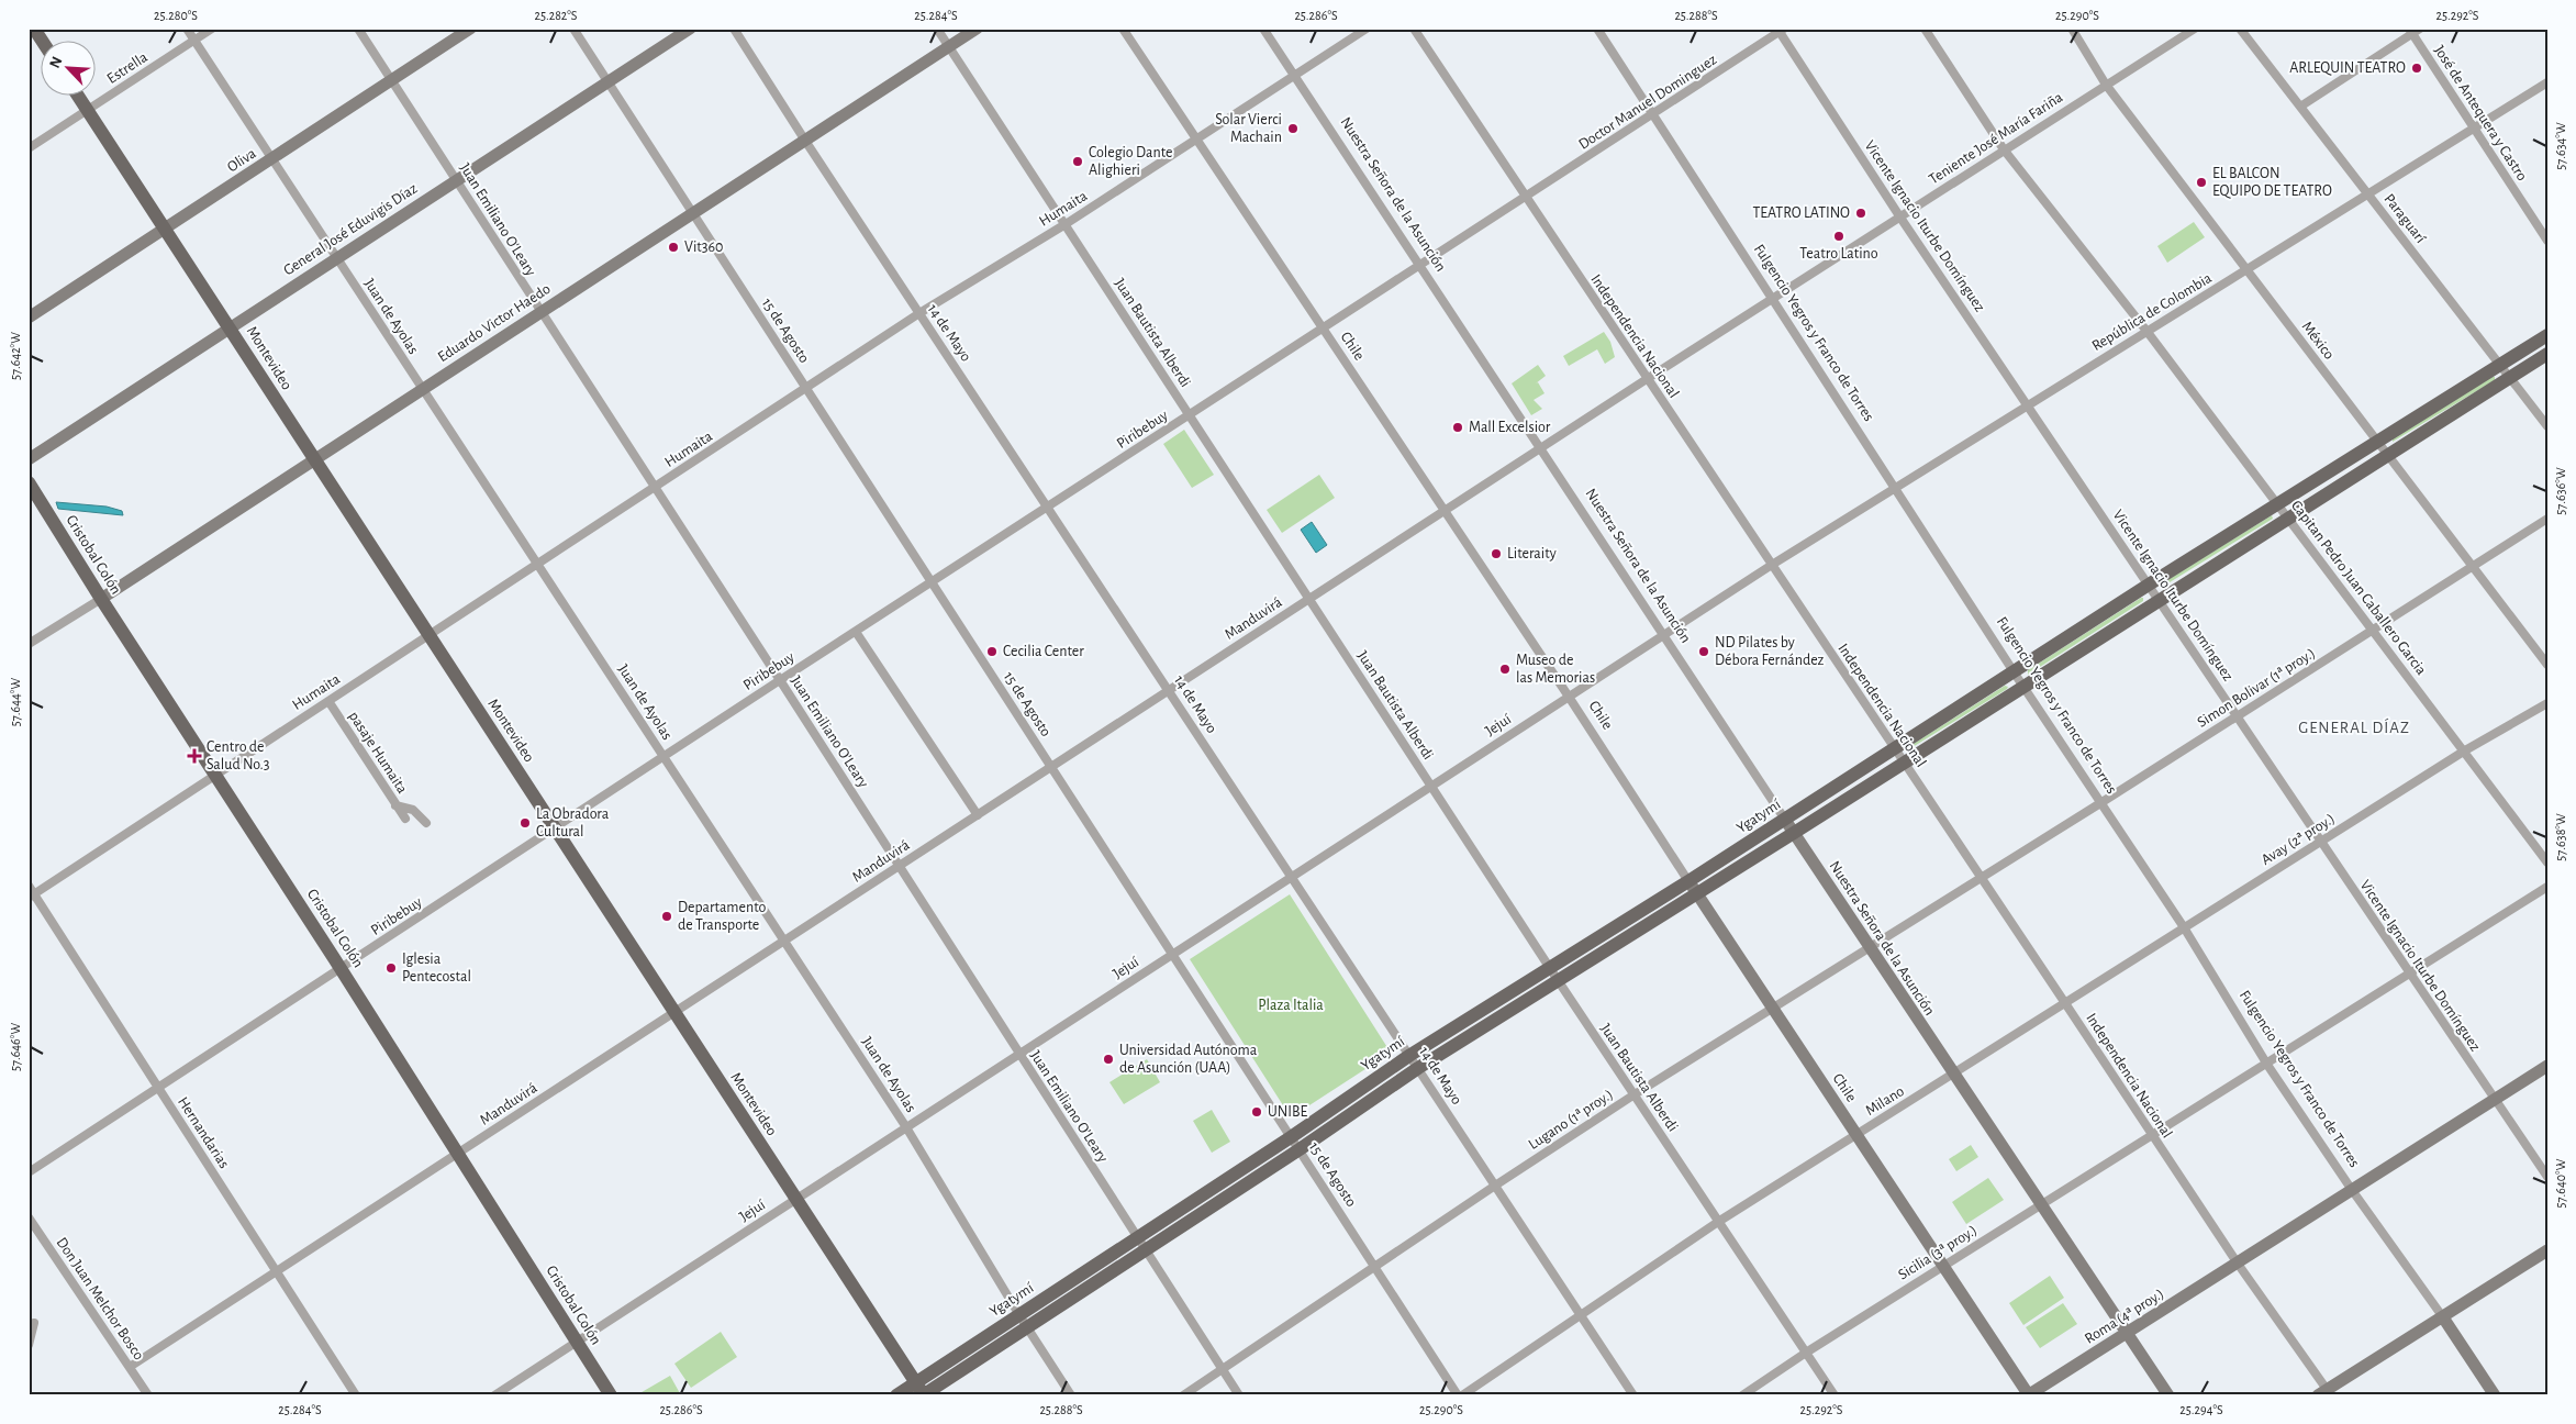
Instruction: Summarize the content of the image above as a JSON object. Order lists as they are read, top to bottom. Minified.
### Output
{"streets":{"main road":["Montevideo","Cristobal Colón","Ygatymí"],"street":["Estrella","Doctor Manuel Dominguez","José de Antequera y Castro","Teniente José María Fariña","Oliva","Nuestra Señora de la Asunción","Humaita","Paraguarí","Juan Emiliano O'Leary","Vicente Ignacio Iturbe Domínguez","General José Eduvigis Díaz","República de Colombia","Juan de Ayolas","Eduardo Victor Haedo","15 de Agosto","14 de Mayo","Juan Bautista Alberdi","Fulgencio Yegros y Franco de Torres","Independencia Nacional","México","Chile","Piribebuy","Capitan Pedro Juan Caballero Garcia","Manduvirá","Simon Bolivar (1ª proy.)","Jejuí","pasaje Humaita","Avay (2ª proy.)","Milano","Lugano (1ª proy.)","Hernandarias","Sicilia (3ª proy.)","Don Juan Melchor Bosco","Roma (4ª proy.)"]},"crossings":[["Estrella","Juan de Ayolas"],["Estrella","Montevideo"],["Doctor Manuel Dominguez","Vicente Ignacio Iturbe Domínguez"],["Doctor Manuel Dominguez","Fulgencio Yegros y Franco de Torres"],["Doctor Manuel Dominguez","Independencia Nacional"],["Doctor Manuel Dominguez","Piribebuy"],["José de Antequera y Castro","República de Colombia"],["Teniente José María Fariña","Vicente Ignacio Iturbe Domínguez"],["Teniente José María Fariña","Fulgencio Yegros y Franco de Torres"],["Teniente José María Fariña","Independencia Nacional"],["Teniente José María Fariña","México"],["Teniente José María Fariña","Capitan Pedro Juan Caballero Garcia"],["Teniente José María Fariña","Manduvirá"],["Oliva","Juan Emiliano O'Leary"],["Oliva","Juan de Ayolas"],["Oliva","Montevideo"],["Nuestra Señora de la Asunción","Humaita"],["Nuestra Señora de la Asunción","Piribebuy"],["Nuestra Señora de la Asunción","Manduvirá"],["Nuestra Señora de la Asunción","Jejuí"],["Nuestra Señora de la Asunción","Ygatymí"],["Nuestra Señora de la Asunción","Milano"],["Nuestra Señora de la Asunción","Lugano (1ª proy.)"],["Nuestra Señora de la Asunción","Sicilia (3ª proy.)"],["Nuestra Señora de la Asunción","Roma (4ª proy.)"],["Humaita","Juan Emiliano O'Leary"],["Humaita","Juan de Ayolas"],["Humaita","15 de Agosto"],["Humaita","14 de Mayo"],["Humaita","Juan Bautista Alberdi"],["Humaita","Chile"],["Humaita","Montevideo"],["Humaita","Cristobal Colón"],["Humaita","pasaje Humaita"],["Humaita","Hernandarias"],["Paraguarí","República de Colombia"],["Paraguarí","Ygatymí"],["Juan Emiliano O'Leary","General José Eduvigis Díaz"],["Juan Emiliano O'Leary","Eduardo Victor Haedo"],["Juan Emiliano O'Leary","Piribebuy"],["Juan Emiliano O'Leary","Manduvirá"],["Juan Emiliano O'Leary","Jejuí"],["Juan Emiliano O'Leary","Ygatymí"],["Juan Emiliano O'Leary","Lugano (1ª proy.)"],["Vicente Ignacio Iturbe Domínguez","República de Colombia"],["Vicente Ignacio Iturbe Domínguez","Simon Bolivar (1ª proy.)"],["Vicente Ignacio Iturbe Domínguez","Ygatymí"],["Vicente Ignacio Iturbe Domínguez","Avay (2ª proy.)"],["Vicente Ignacio Iturbe Domínguez","Sicilia (3ª proy.)"],["Vicente Ignacio Iturbe Domínguez","Roma (4ª proy.)"],["General José Eduvigis Díaz","Juan de Ayolas"],["General José Eduvigis Díaz","15 de Agosto"],["General José Eduvigis Díaz","Montevideo"],["República de Colombia","Fulgencio Yegros y Franco de Torres"],["República de Colombia","Independencia Nacional"],["República de Colombia","México"],["República de Colombia","Capitan Pedro Juan Caballero Garcia"],["República de Colombia","Jejuí"],["Juan de Ayolas","Eduardo Victor Haedo"],["Juan de Ayolas","Piribebuy"],["Juan de Ayolas","Manduvirá"],["Juan de Ayolas","Jejuí"],["Juan de Ayolas","Ygatymí"],["Eduardo Victor Haedo","15 de Agosto"],["Eduardo Victor Haedo","14 de Mayo"],["Eduardo Victor Haedo","Juan Bautista Alberdi"],["Eduardo Victor Haedo","Montevideo"],["Eduardo Victor Haedo","Cristobal Colón"],["15 de Agosto","Piribebuy"],["15 de Agosto","Manduvirá"],["15 de Agosto","Jejuí"],["15 de Agosto","Ygatymí"],["15 de Agosto","Lugano (1ª proy.)"],["14 de Mayo","Piribebuy"],["14 de Mayo","Manduvirá"],["14 de Mayo","Jejuí"],["14 de Mayo","Ygatymí"],["14 de Mayo","Milano"],["14 de Mayo","Lugano (1ª proy.)"],["Juan Bautista Alberdi","Piribebuy"],["Juan Bautista Alberdi","Manduvirá"],["Juan Bautista Alberdi","Jejuí"],["Juan Bautista Alberdi","Ygatymí"],["Juan Bautista Alberdi","Milano"],["Juan Bautista Alberdi","Lugano (1ª proy.)"],["Juan Bautista Alberdi","Sicilia (3ª proy.)"],["Fulgencio Yegros y Franco de Torres","Simon Bolivar (1ª proy.)"],["Fulgencio Yegros y Franco de Torres","Ygatymí"],["Fulgencio Yegros y Franco de Torres","Avay (2ª proy.)"],["Fulgencio Yegros y Franco de Torres","Sicilia (3ª proy.)"],["Fulgencio Yegros y Franco de Torres","Roma (4ª proy.)"],["Independencia Nacional","Piribebuy"],["Independencia Nacional","Manduvirá"],["Independencia Nacional","Simon Bolivar (1ª proy.)"],["Independencia Nacional","Jejuí"],["Independencia Nacional","Ygatymí"],["Independencia Nacional","Avay (2ª proy.)"],["Independencia Nacional","Milano"],["Independencia Nacional","Lugano (1ª proy.)"],["Independencia Nacional","Sicilia (3ª proy.)"],["Independencia Nacional","Roma (4ª proy.)"],["México","Simon Bolivar (1ª proy.)"],["México","Ygatymí"],["Chile","Piribebuy"],["Chile","Manduvirá"],["Chile","Jejuí"],["Chile","Ygatymí"],["Chile","Milano"],["Chile","Lugano (1ª proy.)"],["Chile","Sicilia (3ª proy.)"],["Chile","Roma (4ª proy.)"],["Montevideo","Piribebuy"],["Montevideo","Manduvirá"],["Montevideo","Jejuí"],["Montevideo","Ygatymí"],["Piribebuy","Cristobal Colón"],["Piribebuy","Hernandarias"],["Cristobal Colón","Manduvirá"],["Cristobal Colón","Jejuí"],["Capitan Pedro Juan Caballero Garcia","Simon Bolivar (1ª proy.)"],["Capitan Pedro Juan Caballero Garcia","Ygatymí"],["Capitan Pedro Juan Caballero Garcia","Avay (2ª proy.)"],["Manduvirá","Hernandarias"],["Manduvirá","Don Juan Melchor Bosco"],["Simon Bolivar (1ª proy.)","Lugano (1ª proy.)"],["Avay (2ª proy.)","Milano"]],"districts":["GENERAL DÍAZ"],"parks":["Plaza Italia"],"places":{"other":["ARLEQUIN TEATRO","Solar Vierci Machain","Colegio Dante Alighieri","EL BALCON EQUIPO DE TEATRO","TEATRO LATINO","Teatro Latino","Vit360","Mall Excelsior","Literaity","Cecilia Center","ND Pilates by Débora Fernández","Museo de las Memorias","La Obradora Cultural","Departamento de Transporte","Iglesia Pentecostal","Universidad Autónoma de Asunción (UAA)","UNIBE"],"health":["Centro de Salud No.3"]},"north":"top left","coordinates":["25.280°S","25.282°S","25.284°S","25.286°S","25.288°S","25.290°S","25.292°S","57.634°W","57.642°W","57.636°W","57.644°W","57.638°W","57.646°W","57.640°W","25.294°S"]}
